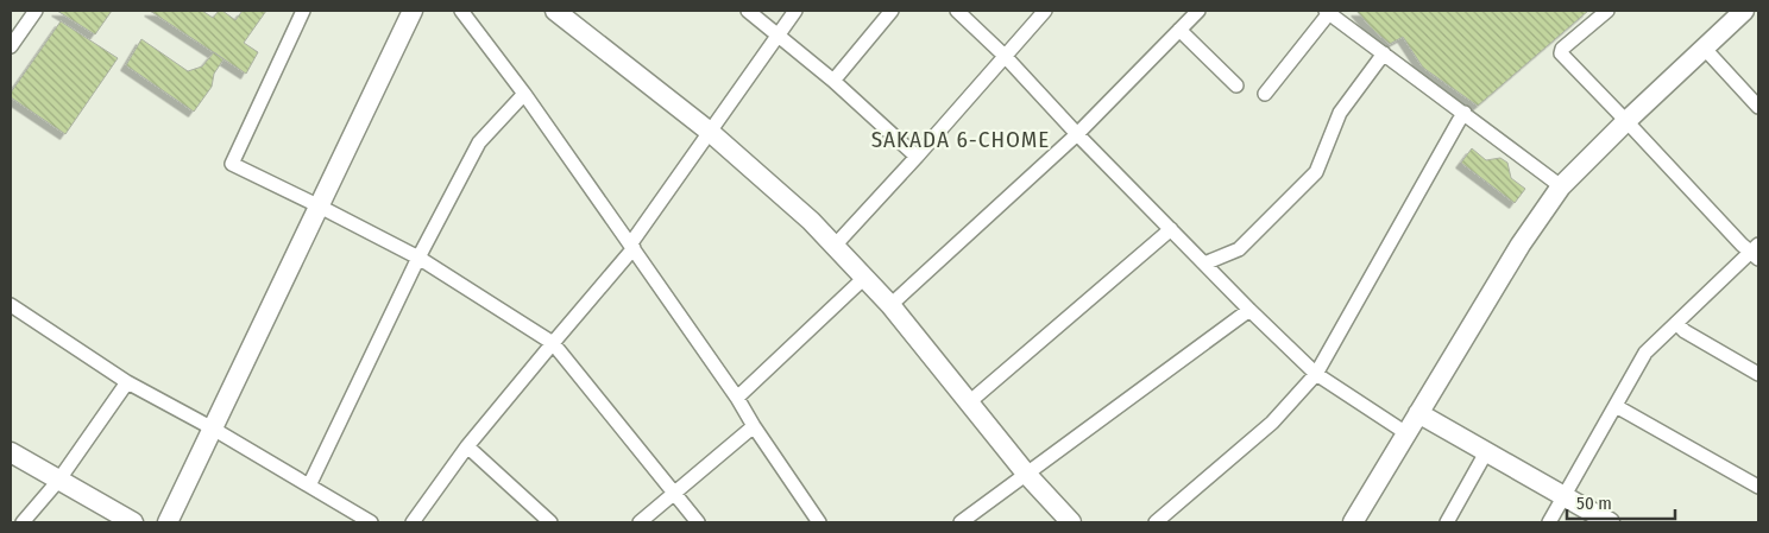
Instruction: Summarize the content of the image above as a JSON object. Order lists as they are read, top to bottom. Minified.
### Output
{"districts":["SAKADA 6-CHOME"],"scale_bar":"50 m"}
